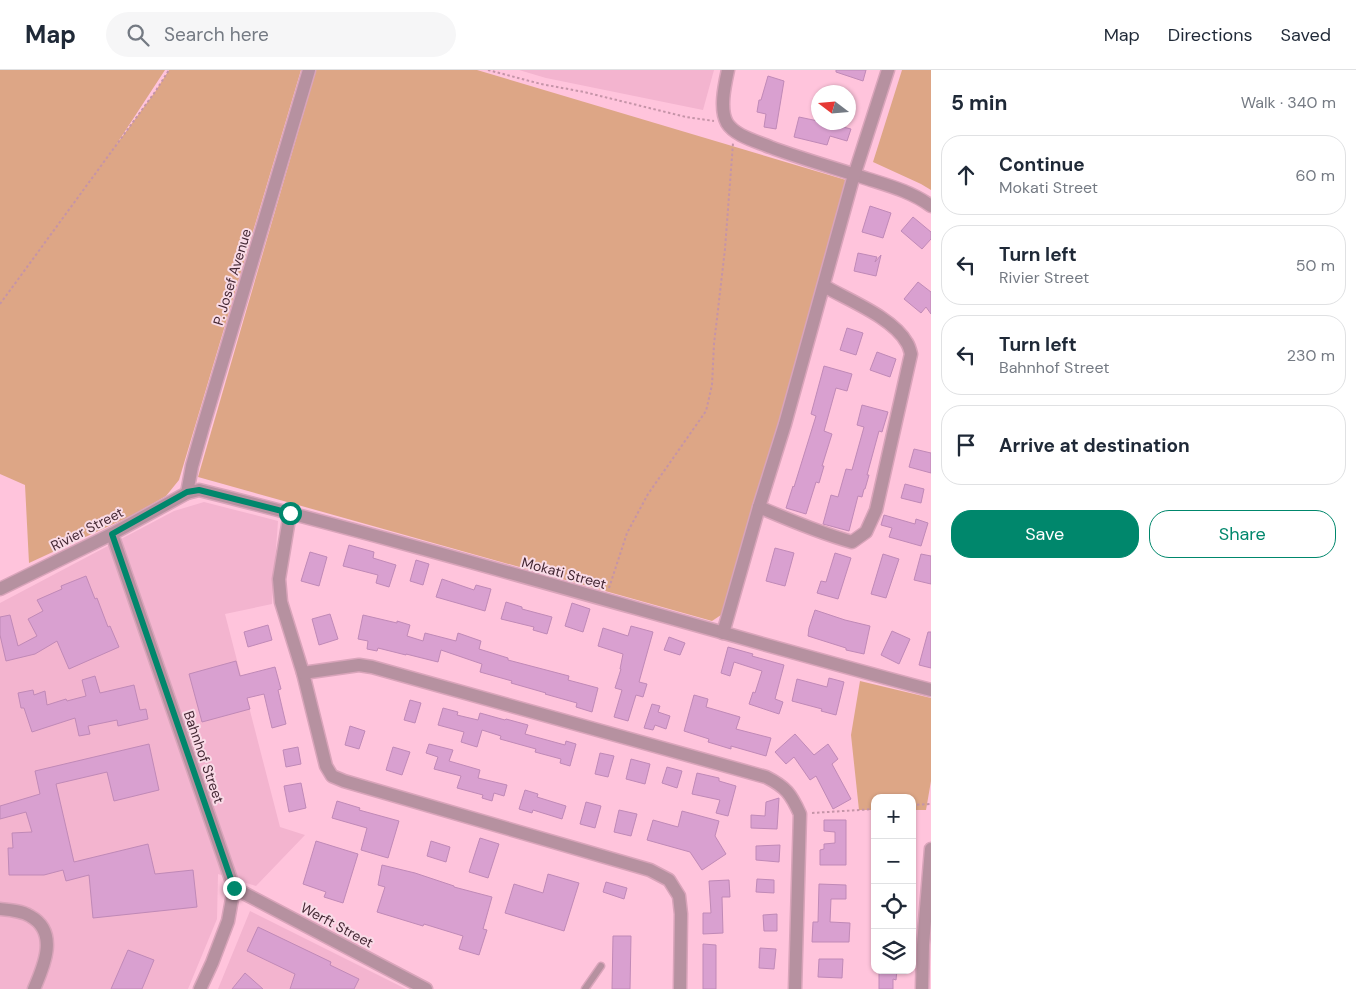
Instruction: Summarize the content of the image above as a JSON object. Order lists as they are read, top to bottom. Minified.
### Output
{"streets":{"street":["P. Josef Avenue","Rivier Street","Mokati Street","Bahnhof Street","Werft Street"]},"crossings":[["P. Josef Avenue","Rivier Street"],["P. Josef Avenue","Mokati Street"],["Rivier Street","Mokati Street"],["Rivier Street","Bahnhof Street"],["Bahnhof Street","Werft Street"]],"north":"left","page":{"header":"Map","search":"Search here","nav":["Map","Directions","Saved"],"heading":["5 min","Walk · 340 m"],"list":[["Continue","Mokati Street","60 m"],["Turn left","Rivier Street","50 m"],["Turn left","Bahnhof Street","230 m"],"Arrive at destination"],"buttons":["Save","Share"],"map_buttons":["+","−"]}}
